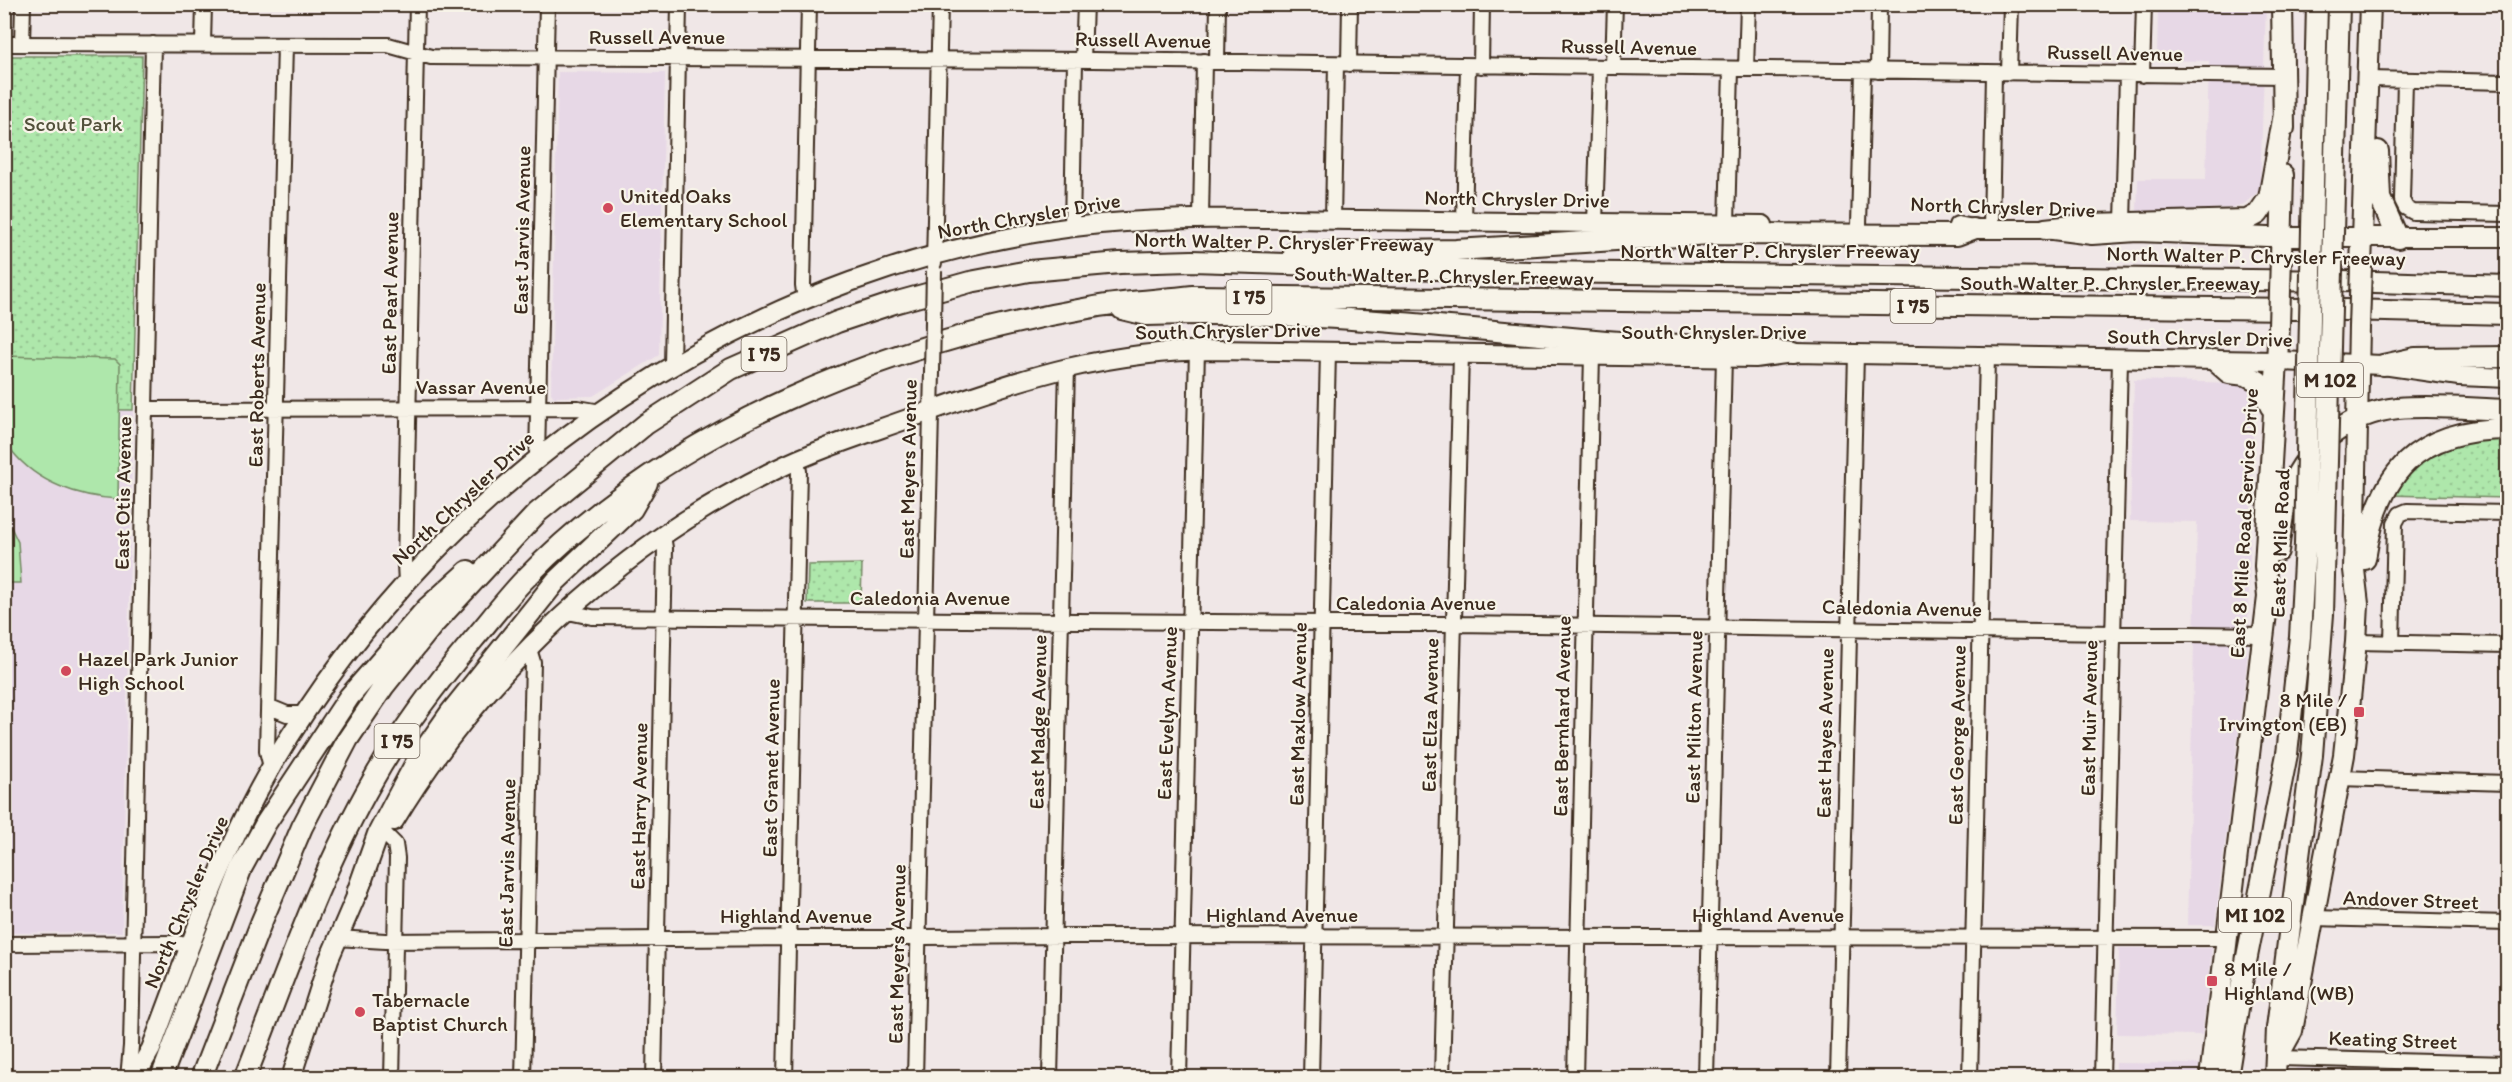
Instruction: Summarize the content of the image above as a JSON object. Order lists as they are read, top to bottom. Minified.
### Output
{"streets":{"highway":["North Walter P. Chrysler Freeway","South Walter P. Chrysler Freeway","I 75","M 102","East 8 Mile Road Service Drive","East 8 Mile Road","MI 102"],"main road":["North Chrysler Drive","South Chrysler Drive"],"street":["Russell Avenue","East Jarvis Avenue","East Pearl Avenue","East Roberts Avenue","Vassar Avenue","East Meyers Avenue","East Otis Avenue","Caledonia Avenue","East Evelyn Avenue","East Maxlow Avenue","East Elza Avenue","East Bernhard Avenue","East Milton Avenue","East Muir Avenue","East Madge Avenue","East Hayes Avenue","East George Avenue","East Granet Avenue","East Harry Avenue","Andover Street","Highland Avenue","Keating Street"]},"crossings":[["Russell Avenue","East Jarvis Avenue"],["Russell Avenue","East Pearl Avenue"],["Russell Avenue","East Roberts Avenue"],["Russell Avenue","East Meyers Avenue"],["Russell Avenue","East Otis Avenue"],["Russell Avenue","East 8 Mile Road Service Drive"],["North Chrysler Drive","East Jarvis Avenue"],["North Chrysler Drive","East Pearl Avenue"],["North Chrysler Drive","East Roberts Avenue"],["North Chrysler Drive","Vassar Avenue"],["North Chrysler Drive","East Meyers Avenue"],["East Jarvis Avenue","South Chrysler Drive"],["East Jarvis Avenue","Vassar Avenue"],["East Jarvis Avenue","Highland Avenue"],["East Pearl Avenue","Vassar Avenue"],["South Chrysler Drive","East Meyers Avenue"],["South Chrysler Drive","East 8 Mile Road Service Drive"],["South Chrysler Drive","Caledonia Avenue"],["South Chrysler Drive","East Evelyn Avenue"],["South Chrysler Drive","East Maxlow Avenue"],["South Chrysler Drive","East Elza Avenue"],["South Chrysler Drive","East Bernhard Avenue"],["South Chrysler Drive","East Milton Avenue"],["South Chrysler Drive","East Muir Avenue"],["South Chrysler Drive","East Madge Avenue"],["South Chrysler Drive","East Hayes Avenue"],["South Chrysler Drive","East George Avenue"],["South Chrysler Drive","East Granet Avenue"],["South Chrysler Drive","East Harry Avenue"],["South Chrysler Drive","Highland Avenue"],["East Roberts Avenue","Vassar Avenue"],["M 102","MI 102"],["Vassar Avenue","East Otis Avenue"],["East Meyers Avenue","Caledonia Avenue"],["East Meyers Avenue","Highland Avenue"],["East 8 Mile Road Service Drive","Caledonia Avenue"],["East 8 Mile Road Service Drive","Highland Avenue"],["Caledonia Avenue","East Evelyn Avenue"],["Caledonia Avenue","East Maxlow Avenue"],["Caledonia Avenue","East Elza Avenue"],["Caledonia Avenue","East Bernhard Avenue"],["Caledonia Avenue","East Milton Avenue"],["Caledonia Avenue","East Muir Avenue"],["Caledonia Avenue","East Madge Avenue"],["Caledonia Avenue","East Hayes Avenue"],["Caledonia Avenue","East George Avenue"],["Caledonia Avenue","East Granet Avenue"],["Caledonia Avenue","East Harry Avenue"],["East Evelyn Avenue","Highland Avenue"],["East Maxlow Avenue","Highland Avenue"],["East Elza Avenue","Highland Avenue"],["East Bernhard Avenue","Highland Avenue"],["East Milton Avenue","Highland Avenue"],["East Muir Avenue","Highland Avenue"],["East Madge Avenue","Highland Avenue"],["East Hayes Avenue","Highland Avenue"],["East George Avenue","Highland Avenue"],["East Granet Avenue","Highland Avenue"],["East Harry Avenue","Highland Avenue"],["MI 102","Keating Street"]],"parks":["Scout Park"],"places":{"other":["United Oaks Elementary School","Hazel Park Junior High School","Tabernacle Baptist Church"],"transit":["8 Mile / Irvington (EB)","8 Mile / Highland (WB)"]}}
